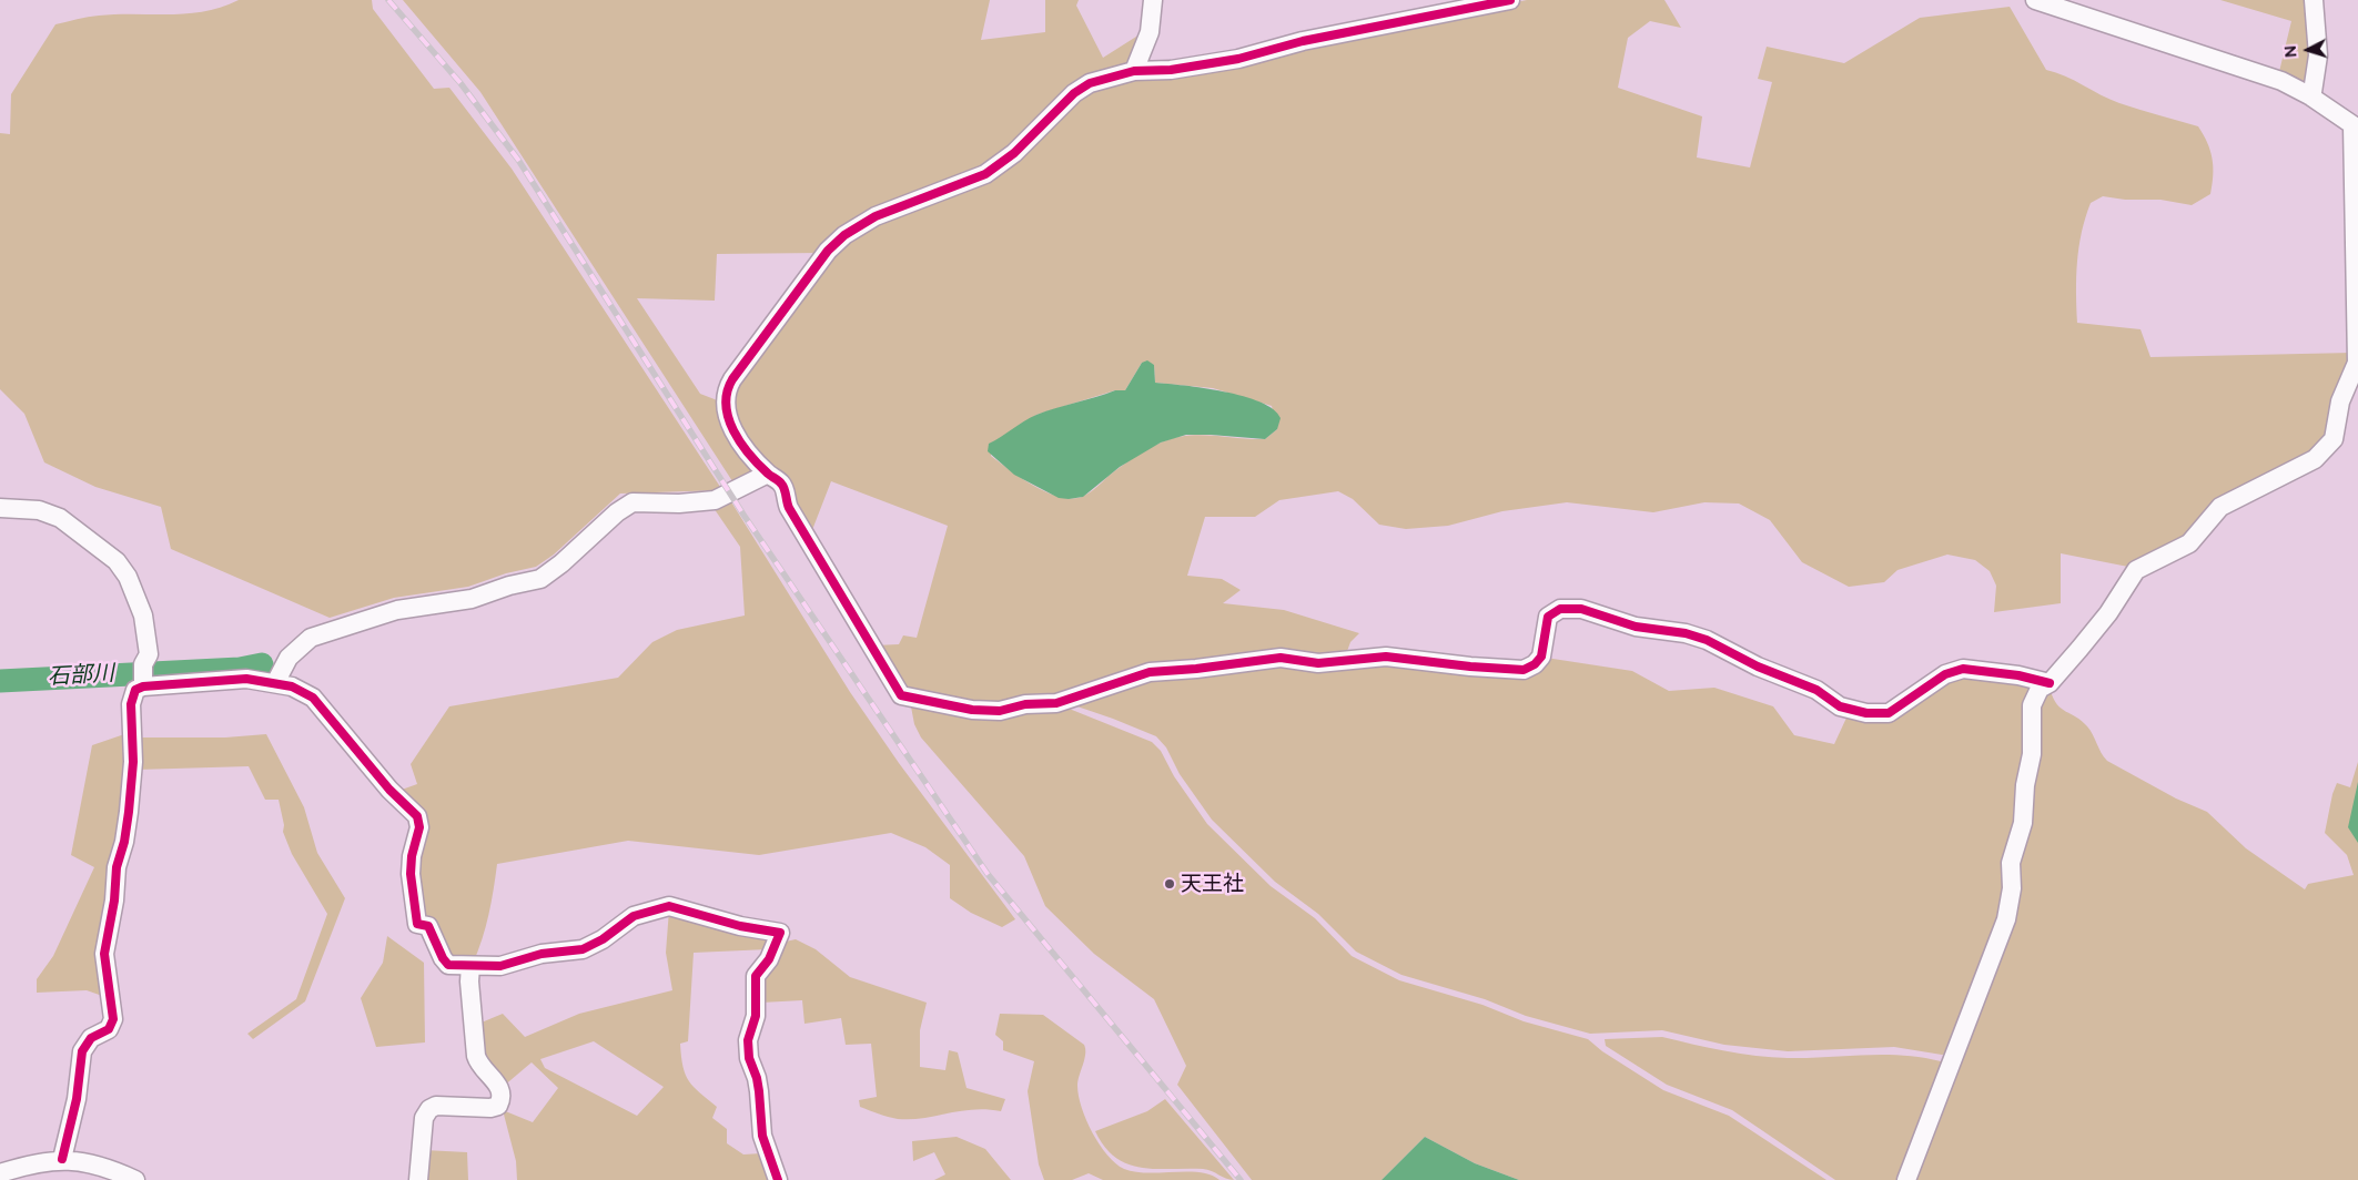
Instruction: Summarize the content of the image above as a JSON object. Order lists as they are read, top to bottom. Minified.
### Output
{"water":["石部川"],"places":["天王社"],"north":"left"}
